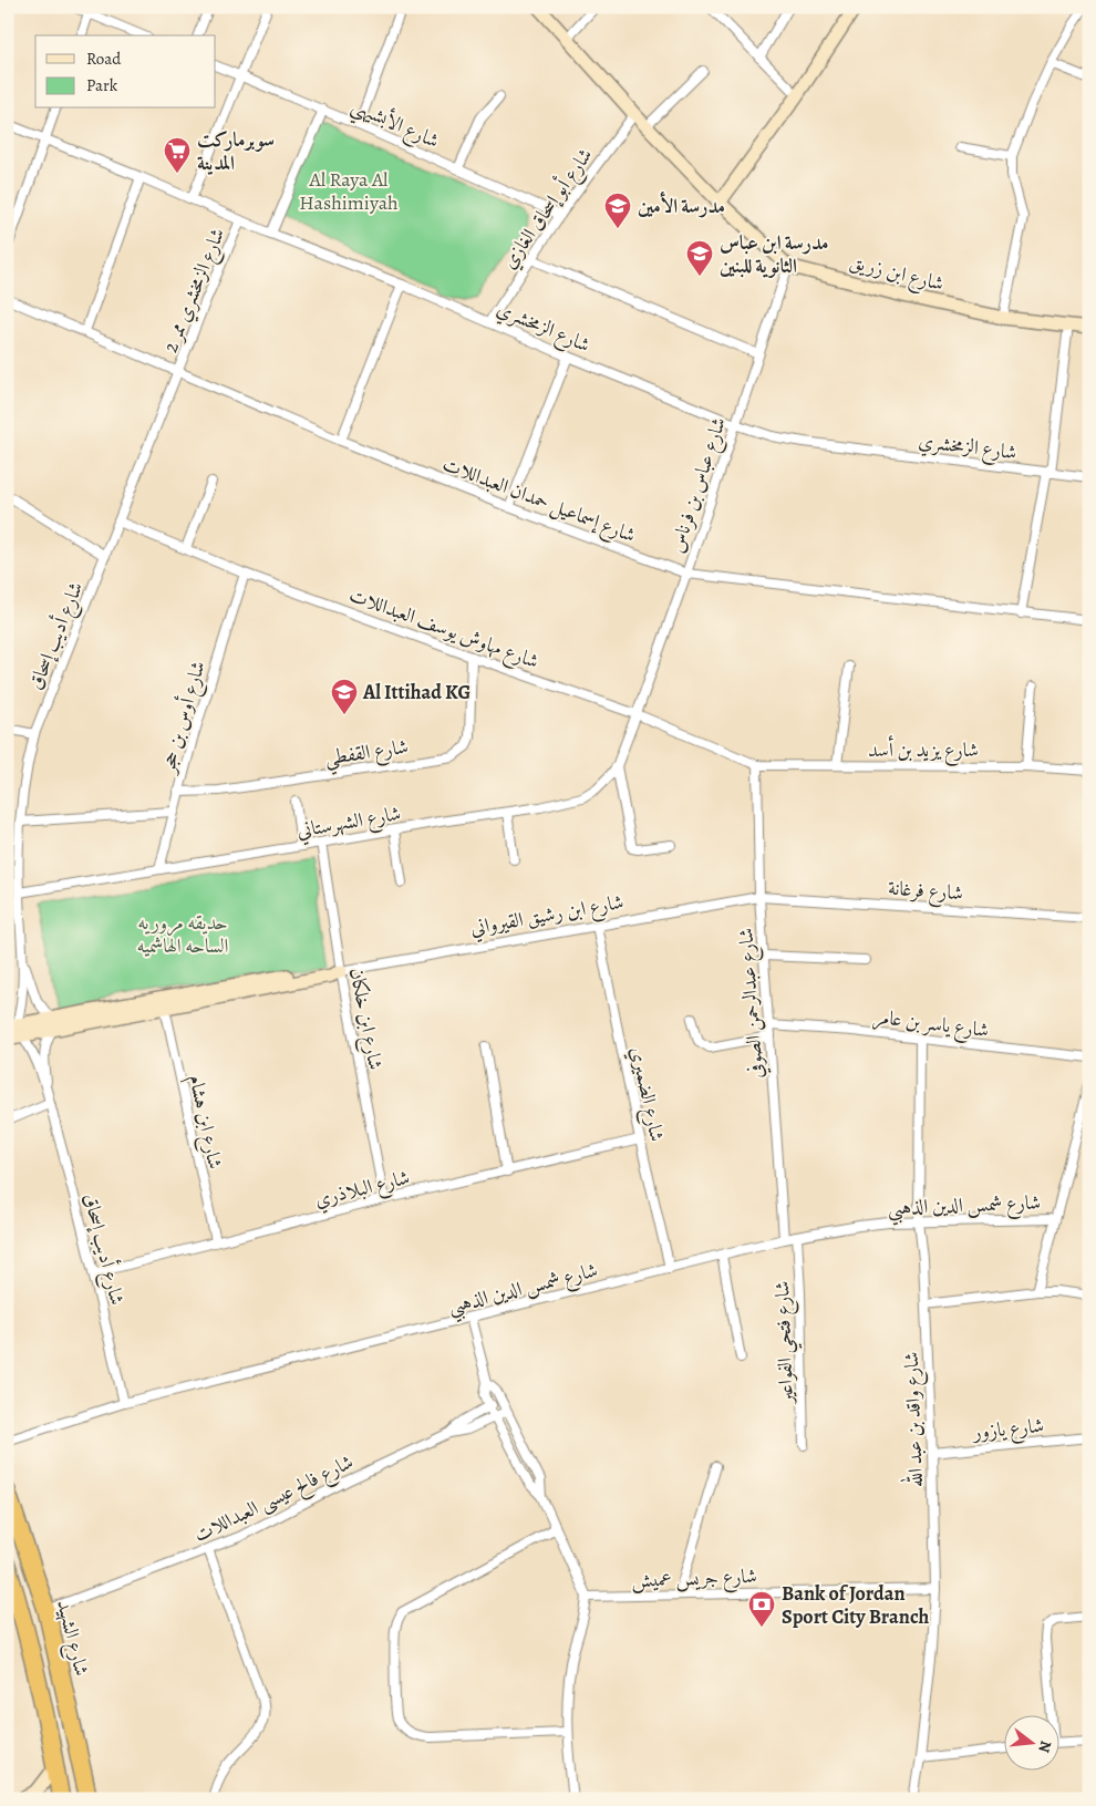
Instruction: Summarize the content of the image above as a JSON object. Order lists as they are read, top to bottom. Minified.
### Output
{"streets":{"highway":["شارع الشهيد"],"street":["شارع الأبشيهي","شارع أبو إسحاق الغازي","شارع ابن زريق","شارع الزمخشري ممر 2","شارع الزمخشري","شارع عباس بن فرناس","شارع إسماعيل حمدان العبداللات","شارع مهاوش يوسف العبداللات","شارع أديب إسحاق","شارع أوس بن حجر","شارع يزيد بن أسد","شارع القفطي","شارع الشهرستاني","شارع فرغانة","شارع ابن رشيق القيرواني","شارع عبدالرحمن الصوفي","شارع ابن خلكان","شارع ياسر بن عامر","شارع الضميري","شارع ابن هشام","شارع البلاذري","شارع شمس الدين الذهبي","شارع فتحي الفواعير","شارع واقد بن عبد الله","شارع يازور","شارع فالح عيسى العبداللات","شارع جريس عميش"]},"crossings":[["شارع الأبشيهي","شارع أبو إسحاق الغازي"],["شارع أبو إسحاق الغازي","شارع ابن زريق"],["شارع أبو إسحاق الغازي","شارع الزمخشري"],["شارع ابن زريق","شارع عباس بن فرناس"],["شارع الزمخشري ممر 2","شارع الزمخشري"],["شارع الزمخشري ممر 2","شارع إسماعيل حمدان العبداللات"],["شارع الزمخشري ممر 2","شارع أديب إسحاق"],["شارع الزمخشري","شارع عباس بن فرناس"],["شارع عباس بن فرناس","شارع إسماعيل حمدان العبداللات"],["شارع عباس بن فرناس","شارع مهاوش يوسف العبداللات"],["شارع عباس بن فرناس","شارع الشهرستاني"],["شارع إسماعيل حمدان العبداللات","شارع أديب إسحاق"],["شارع مهاوش يوسف العبداللات","شارع أديب إسحاق"],["شارع مهاوش يوسف العبداللات","شارع أوس بن حجر"],["شارع مهاوش يوسف العبداللات","شارع يزيد بن أسد"],["شارع مهاوش يوسف العبداللات","شارع القفطي"],["شارع مهاوش يوسف العبداللات","شارع الشهرستاني"],["شارع مهاوش يوسف العبداللات","شارع عبدالرحمن الصوفي"],["شارع أديب إسحاق","شارع الشهرستاني"],["شارع أديب إسحاق","شارع ابن رشيق القيرواني"],["شارع أديب إسحاق","شارع البلاذري"],["شارع أديب إسحاق","شارع شمس الدين الذهبي"],["شارع أوس بن حجر","شارع القفطي"],["شارع أوس بن حجر","شارع الشهرستاني"],["شارع يزيد بن أسد","شارع عبدالرحمن الصوفي"],["شارع الشهرستاني","شارع ابن خلكان"],["شارع فرغانة","شارع ابن رشيق القيرواني"],["شارع فرغانة","شارع عبدالرحمن الصوفي"],["شارع ابن رشيق القيرواني","شارع عبدالرحمن الصوفي"],["شارع ابن رشيق القيرواني","شارع ابن خلكان"],["شارع ابن رشيق القيرواني","شارع الضميري"],["شارع ابن رشيق القيرواني","شارع ابن هشام"],["شارع عبدالرحمن الصوفي","شارع ياسر بن عامر"],["شارع عبدالرحمن الصوفي","شارع شمس الدين الذهبي"],["شارع ابن خلكان","شارع البلاذري"],["شارع ياسر بن عامر","شارع واقد بن عبد الله"],["شارع الضميري","شارع البلاذري"],["شارع الضميري","شارع شمس الدين الذهبي"],["شارع ابن هشام","شارع البلاذري"],["شارع شمس الدين الذهبي","شارع فتحي الفواعير"],["شارع شمس الدين الذهبي","شارع واقد بن عبد الله"],["شارع واقد بن عبد الله","شارع يازور"],["شارع واقد بن عبد الله","شارع جريس عميش"],["شارع فالح عيسى العبداللات","شارع الشهيد"]],"parks":["Al Raya Al Hashimiyah","حديقه مروريه الساحه الهاشميه"],"places":{"supermarket":["سوبرماركت المدينة"],"school or university":["مدرسة الأمين","مدرسة ابن عباس الثانوية للبنين","Al Ittihad KG"],"bank":["Bank of Jordan Sport City Branch"]},"legend":["Road","Park"],"north":"right"}
